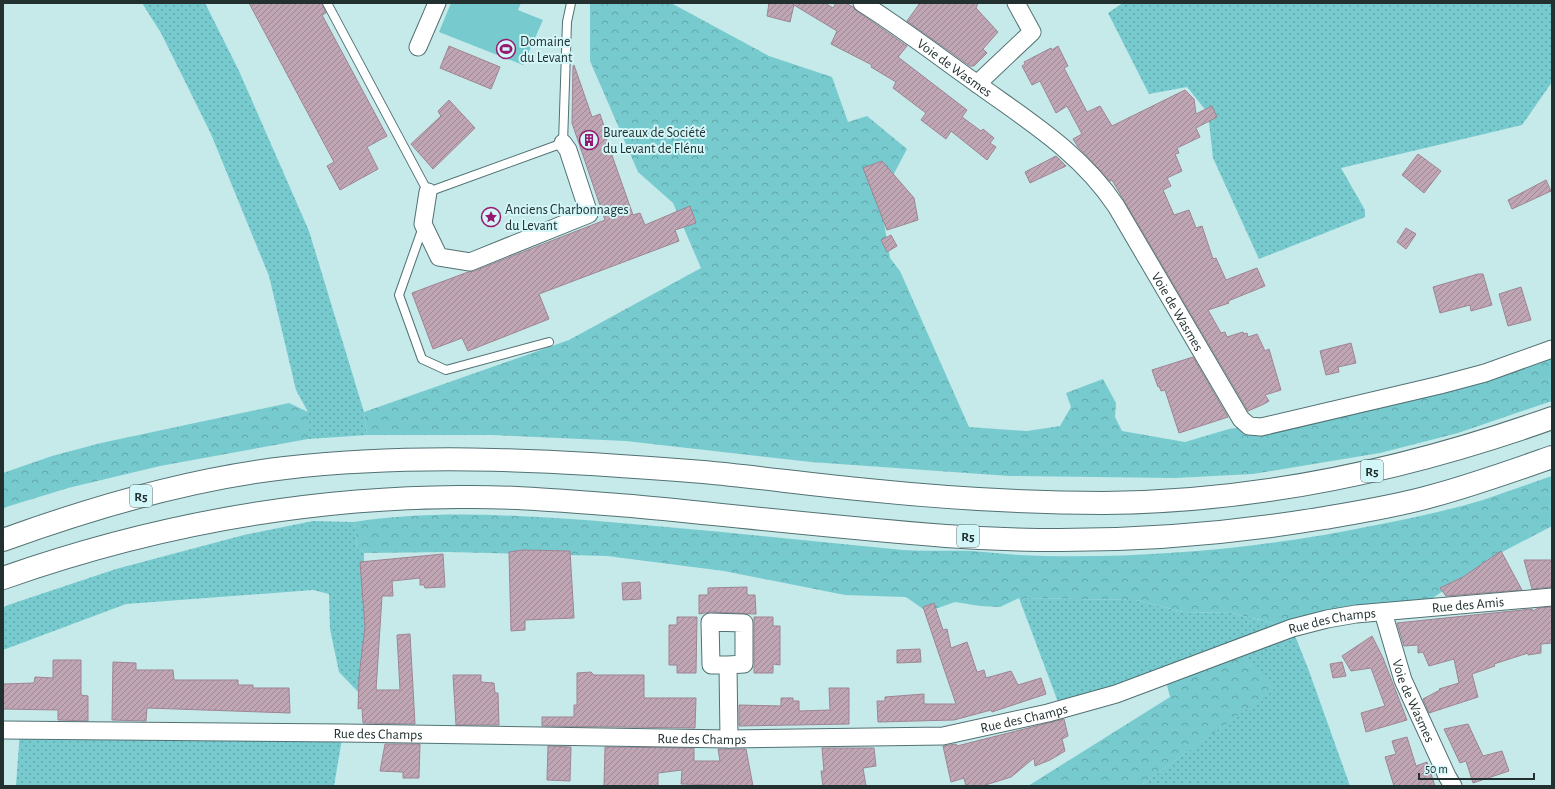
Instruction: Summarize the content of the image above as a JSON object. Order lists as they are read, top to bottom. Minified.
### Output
{"streets":{"highway":["R5"],"street":["Voie de Wasmes","Rue des Amis","Rue des Champs"]},"crossings":[["Voie de Wasmes","Rue des Amis"],["Voie de Wasmes","Rue des Champs"],["Rue des Amis","Rue des Champs"]],"places":{"sports":["Domaine du Levant"],"building":["Bureaux de Société du Levant de Flénu"],"place":["Anciens Charbonnages du Levant"]},"scale_bar":"50 m"}
